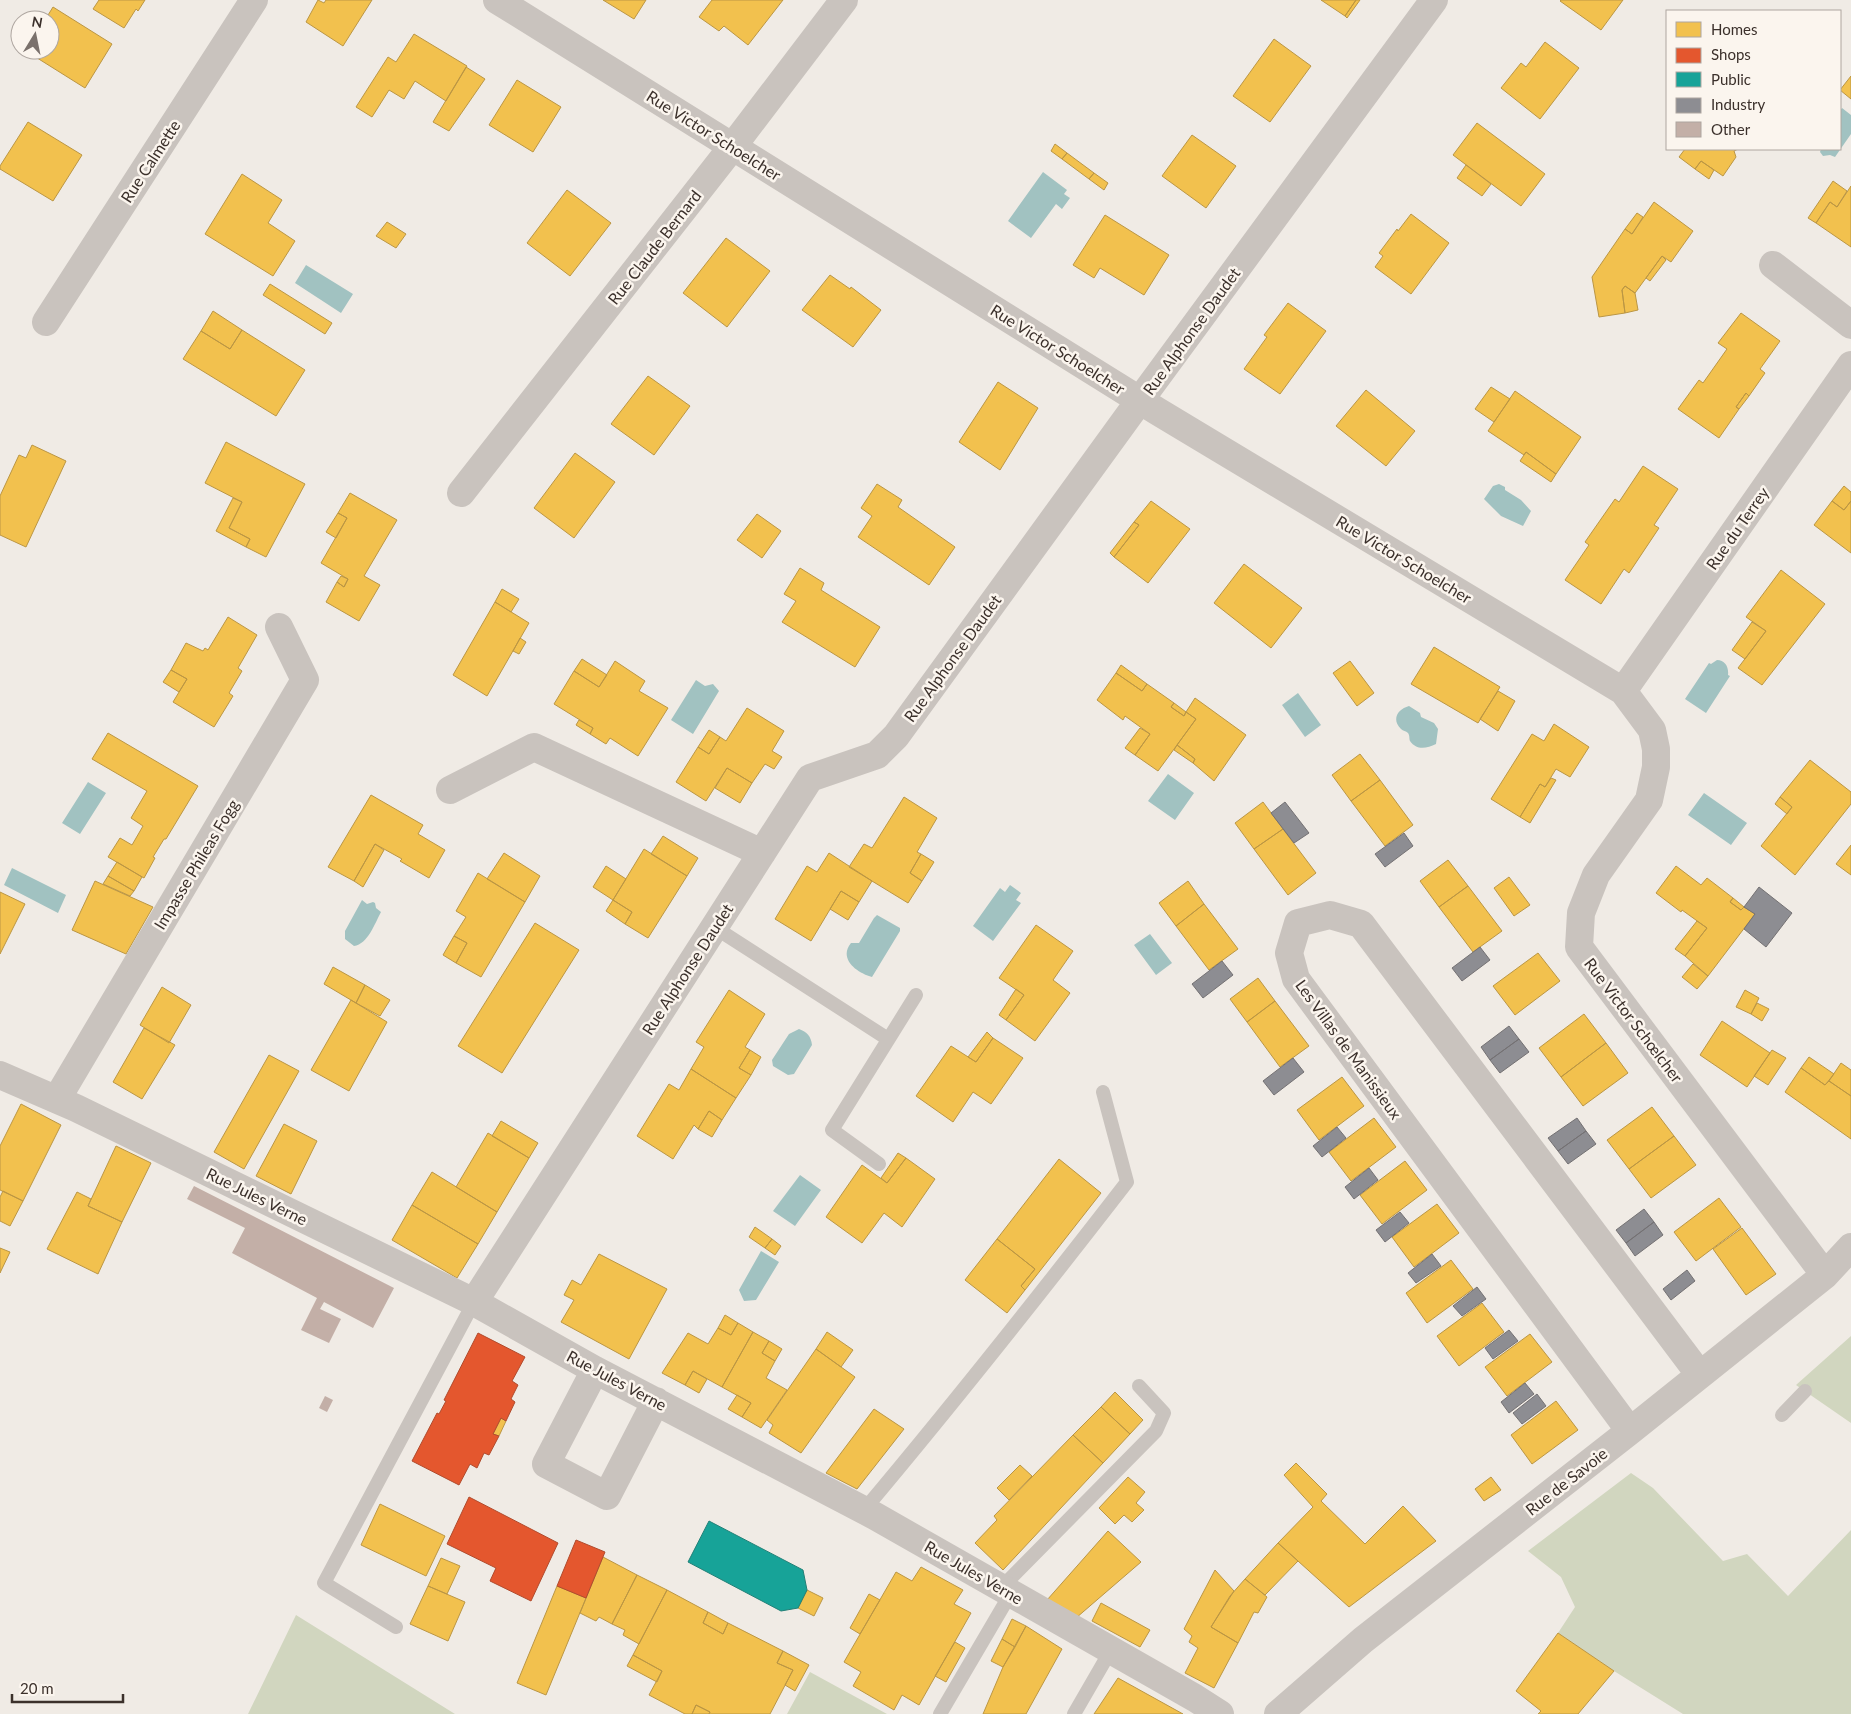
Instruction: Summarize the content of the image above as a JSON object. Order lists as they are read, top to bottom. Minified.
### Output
{"streets":{"street":["Rue Victor Schoelcher","Rue Calmette","Rue Claude Bernard","Rue Alphonse Daudet","Rue du Terrey","Impasse Phileas Fogg","Rue Victor Schœlcher","Les Villas de Manissieux","Rue Jules Verne","Rue de Savoie"]},"crossings":[["Rue Victor Schoelcher","Rue Claude Bernard"],["Rue Victor Schoelcher","Rue Alphonse Daudet"],["Rue Victor Schoelcher","Rue du Terrey"],["Rue Victor Schoelcher","Rue Victor Schœlcher"],["Rue Alphonse Daudet","Rue Jules Verne"],["Rue du Terrey","Rue Victor Schœlcher"],["Impasse Phileas Fogg","Rue Jules Verne"],["Rue Victor Schœlcher","Rue de Savoie"],["Les Villas de Manissieux","Rue de Savoie"]],"legend":["Homes","Shops","Public","Industry","Other"],"scale_bar":"20 m","north":"top"}
